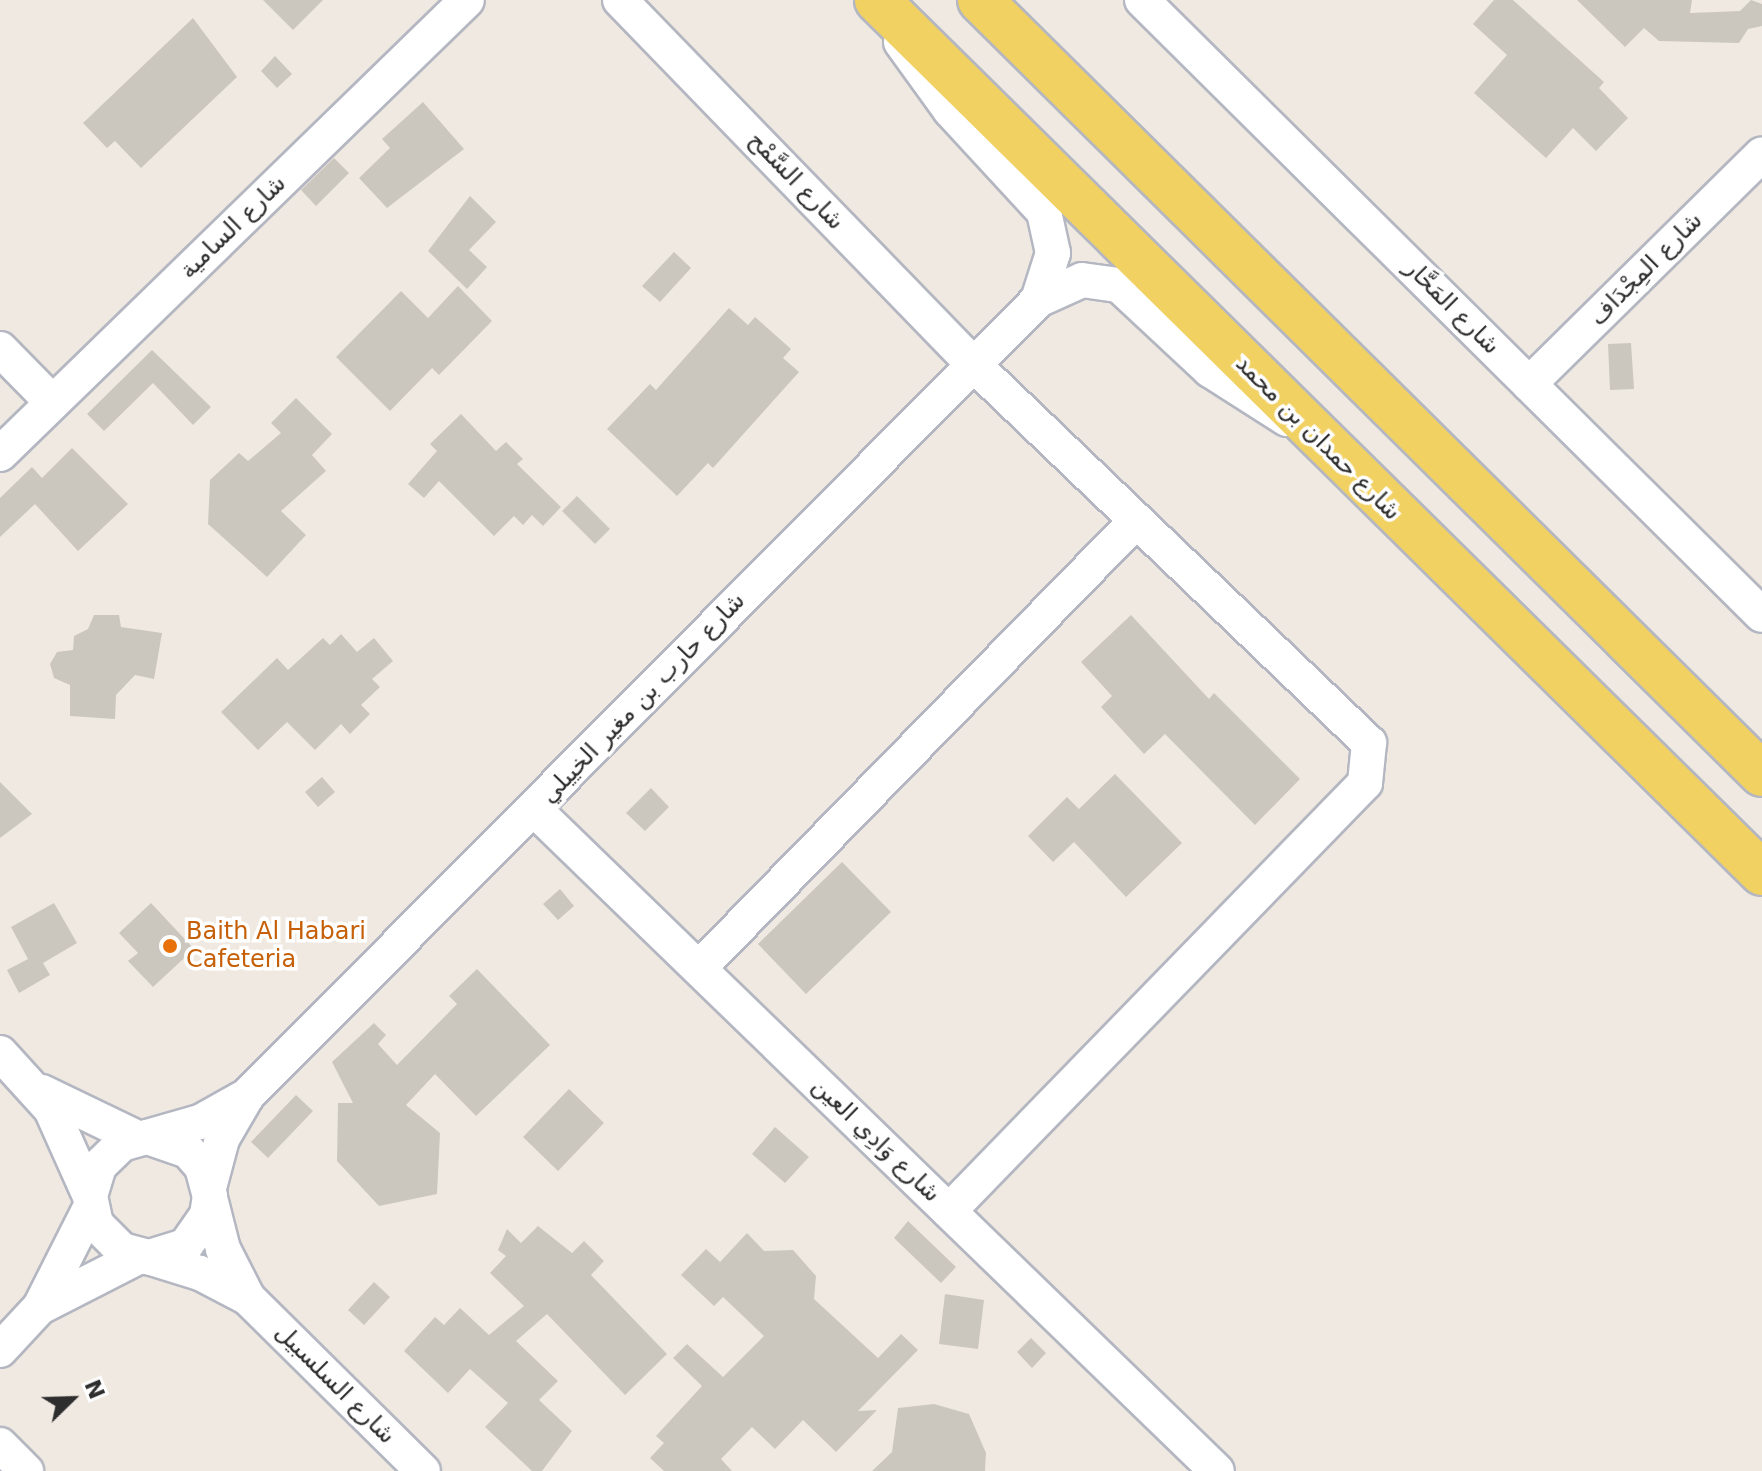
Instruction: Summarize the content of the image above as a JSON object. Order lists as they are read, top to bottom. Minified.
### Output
{"streets":{"main road":["شارع حمدان بن محمد"],"street":["شارع السَّمْح","شارع السامية","شارع المِجْدَاف","شارع المَحَّار","شارع حارب بن مغير الخييلي","شارع وَادِي العين","شارع السلسبيل"]},"crossings":[["شارع السَّمْح","شارع حارب بن مغير الخييلي"],["شارع السَّمْح","شارع وَادِي العين"],["شارع المِجْدَاف","شارع المَحَّار"],["شارع حمدان بن محمد","شارع حارب بن مغير الخييلي"],["شارع حارب بن مغير الخييلي","شارع وَادِي العين"],["شارع حارب بن مغير الخييلي","شارع السلسبيل"]],"places":["Baith Al Habari Cafeteria"],"north":"top right"}
